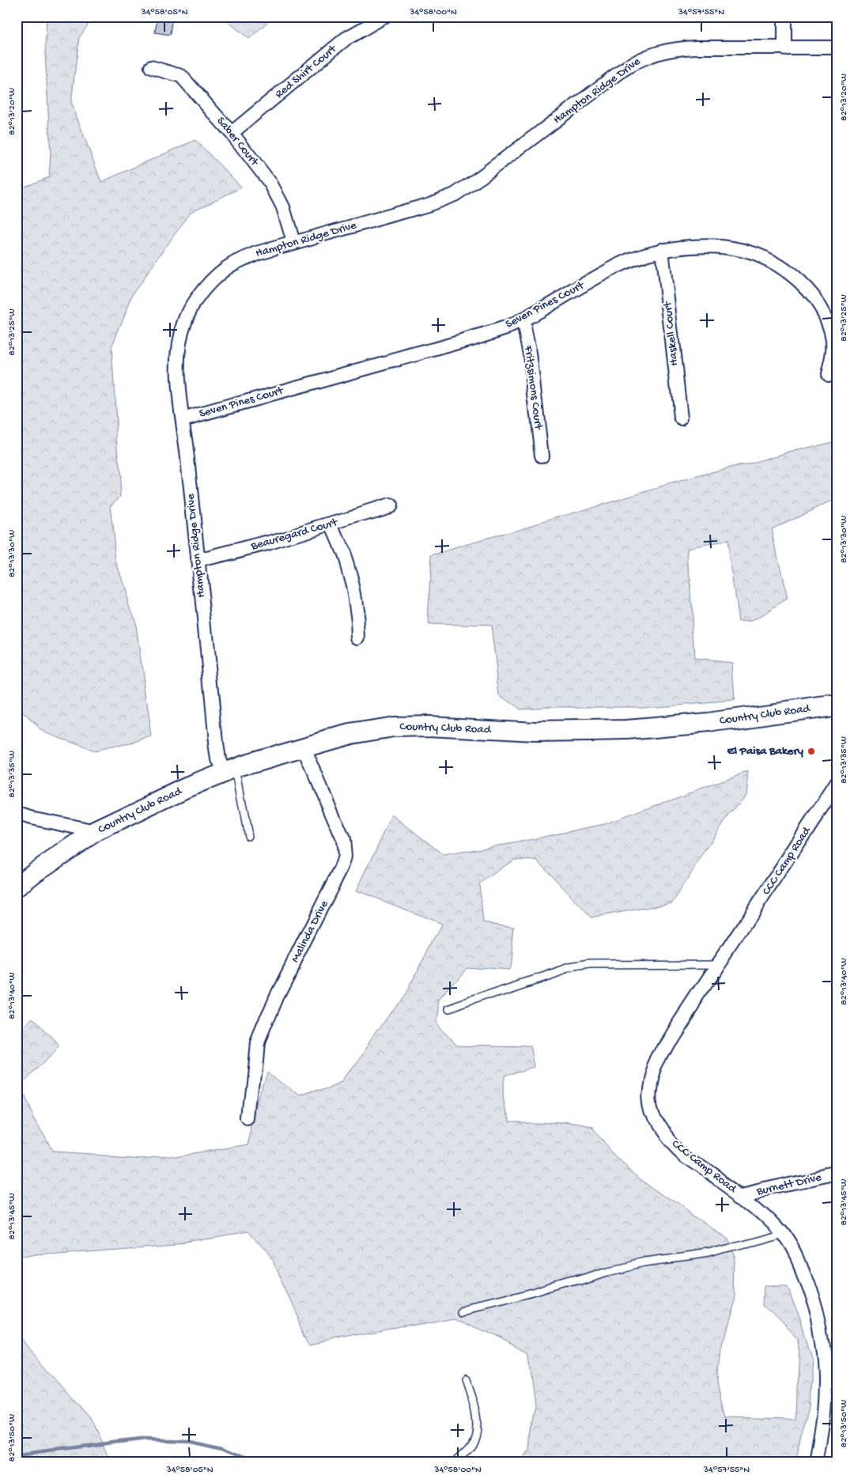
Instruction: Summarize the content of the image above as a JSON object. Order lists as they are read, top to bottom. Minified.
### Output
{"streets":{"street":["Red Shirt Court","Hampton Ridge Drive","Saber Court","Seven Pines Court","Haskell Court","Fritzsimons Court","Beauregard Court","Country Club Road","CCC Camp Road","Malinda Drive","Burnett Drive"]},"crossings":[["Red Shirt Court","Saber Court"],["Hampton Ridge Drive","Saber Court"],["Hampton Ridge Drive","Seven Pines Court"],["Hampton Ridge Drive","Beauregard Court"],["Hampton Ridge Drive","Country Club Road"],["Seven Pines Court","Haskell Court"],["Seven Pines Court","Fritzsimons Court"],["Country Club Road","Malinda Drive"],["CCC Camp Road","Burnett Drive"]],"places":["El Paisa Bakery"],"coordinates":["34°58'05\"N","34°58'00\"N","34°57'55\"N","82°13'20\"W","82°13'25\"W","82°13'30\"W","82°13'35\"W","82°13'40\"W","82°13'45\"W","82°13'50\"W"]}
